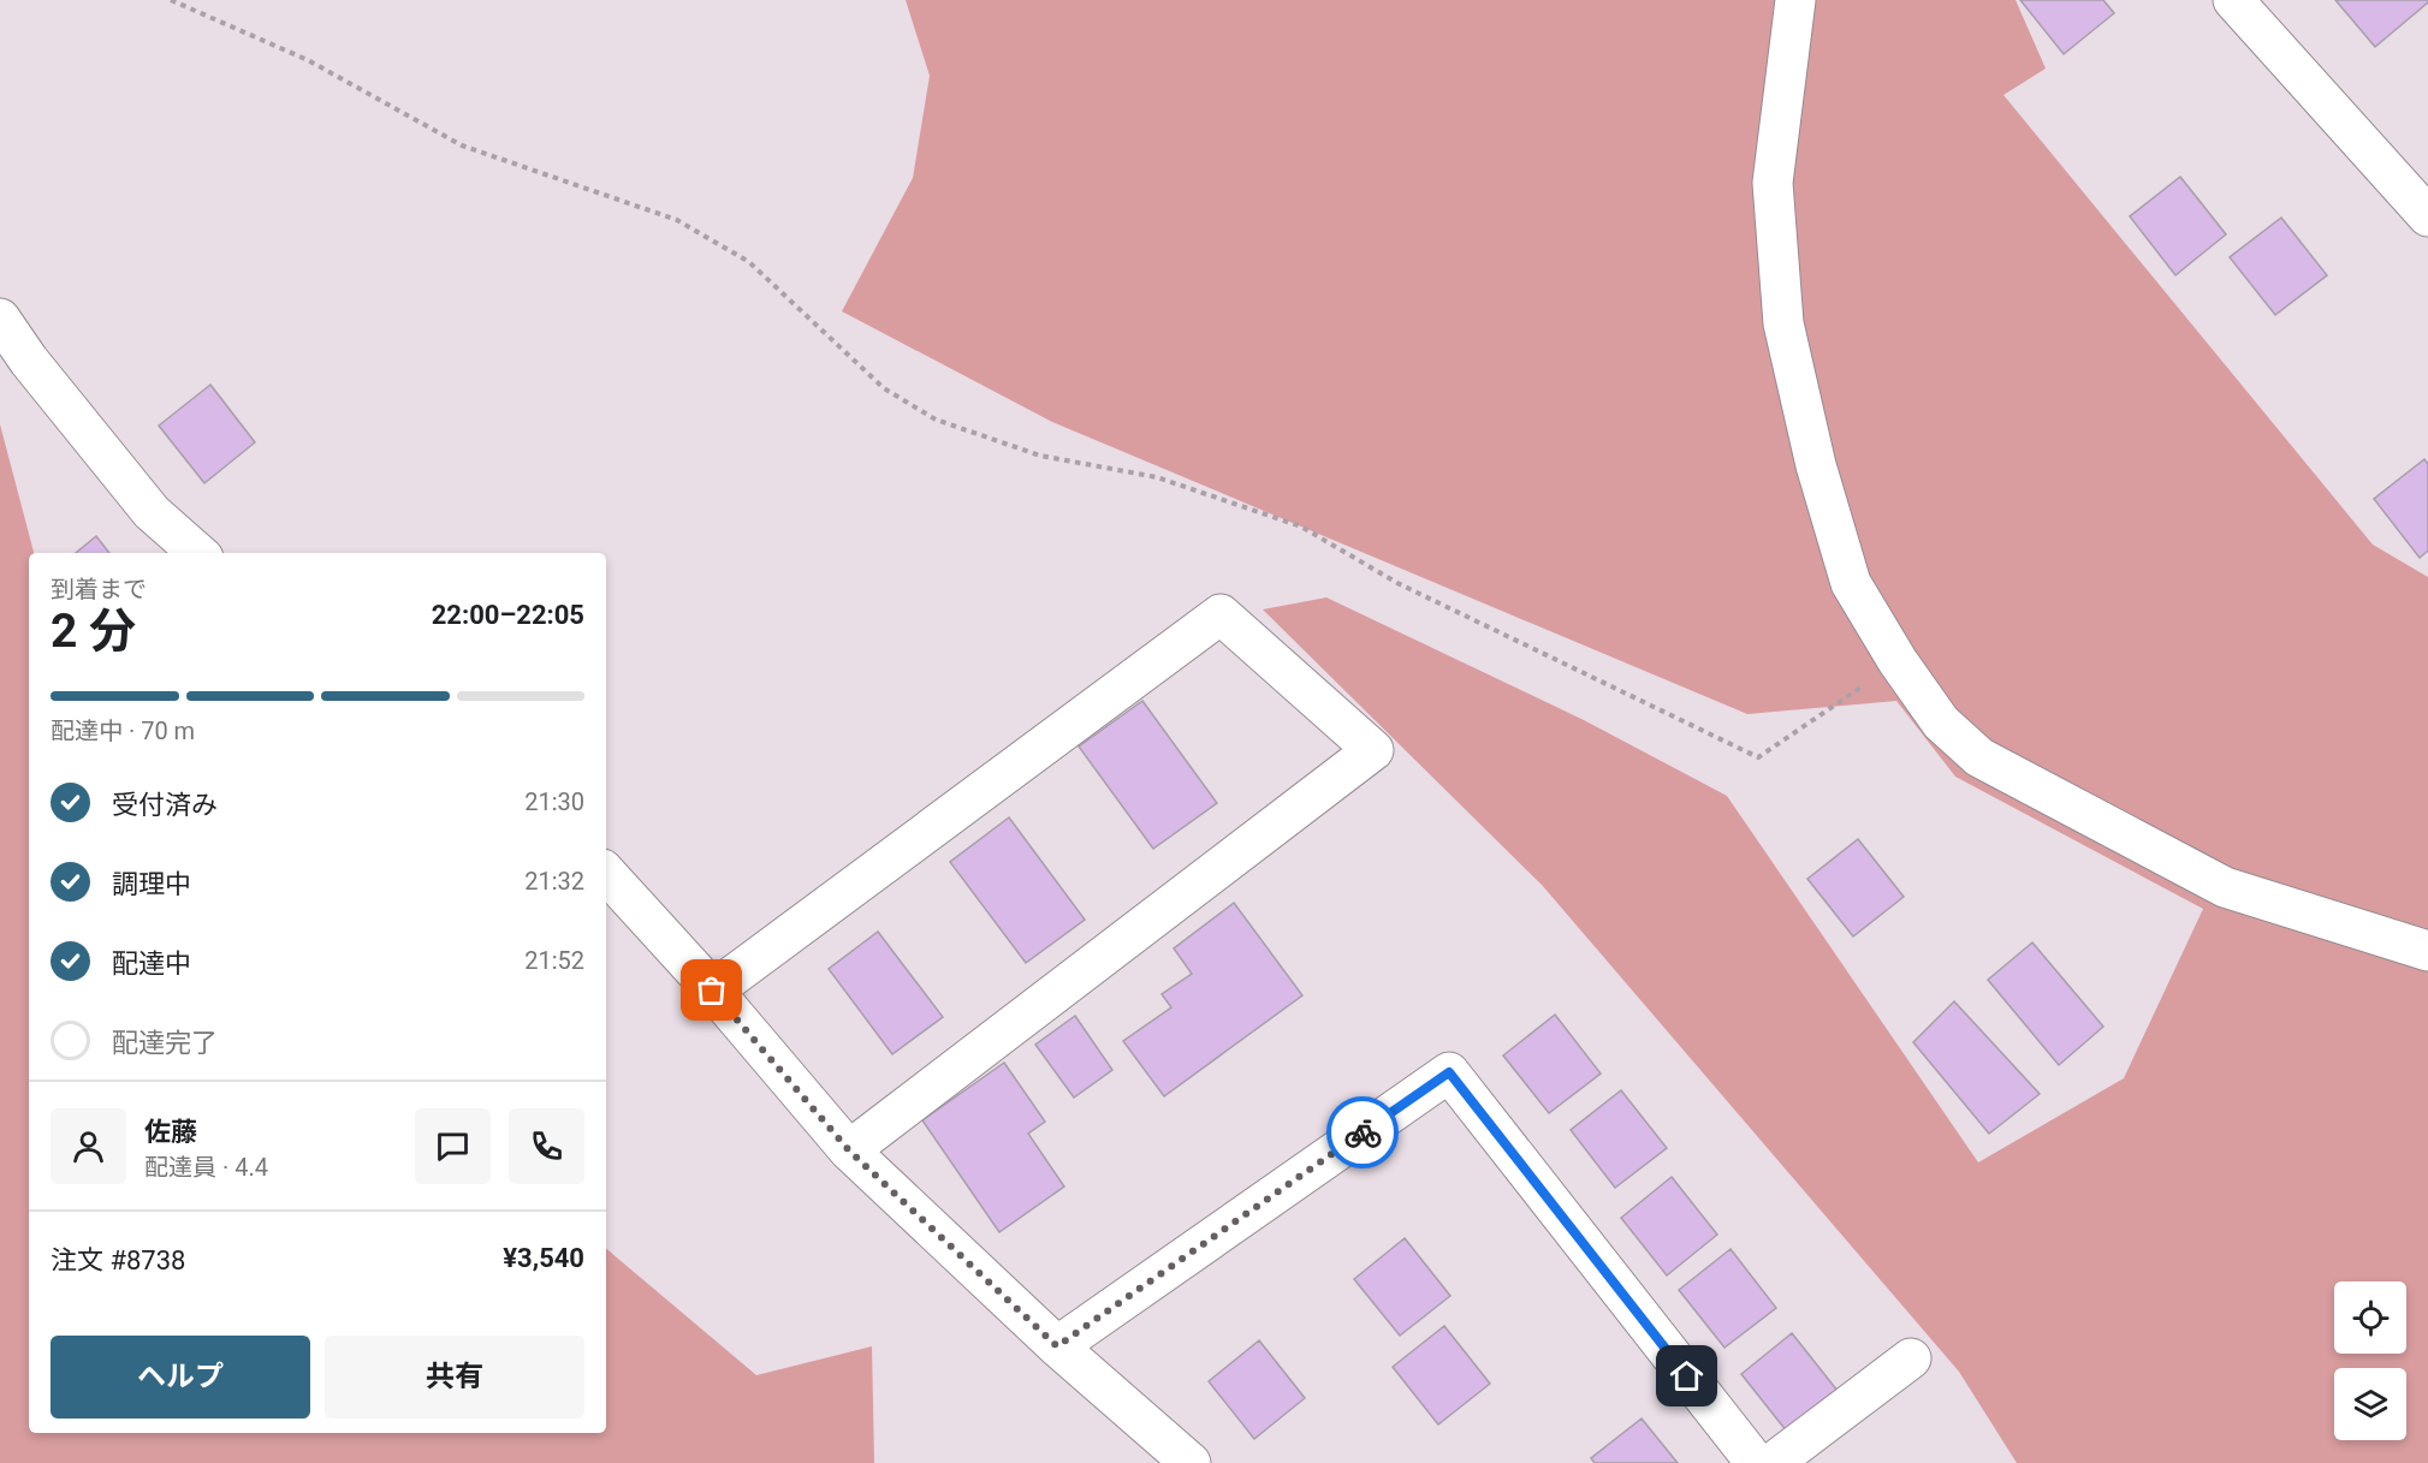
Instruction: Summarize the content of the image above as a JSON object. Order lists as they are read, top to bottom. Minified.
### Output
{"page":{"heading":["2 分","到着まで","22:00–22:05"],"panel":["佐藤","配達員 · 4.4","注文 #8738","¥3,540"],"bar":"配達中 · 70 m","list":[["受付済み","21:30"],["調理中","21:32"],["配達中","21:52"],"配達完了"],"buttons":["ヘルプ","共有"]}}
